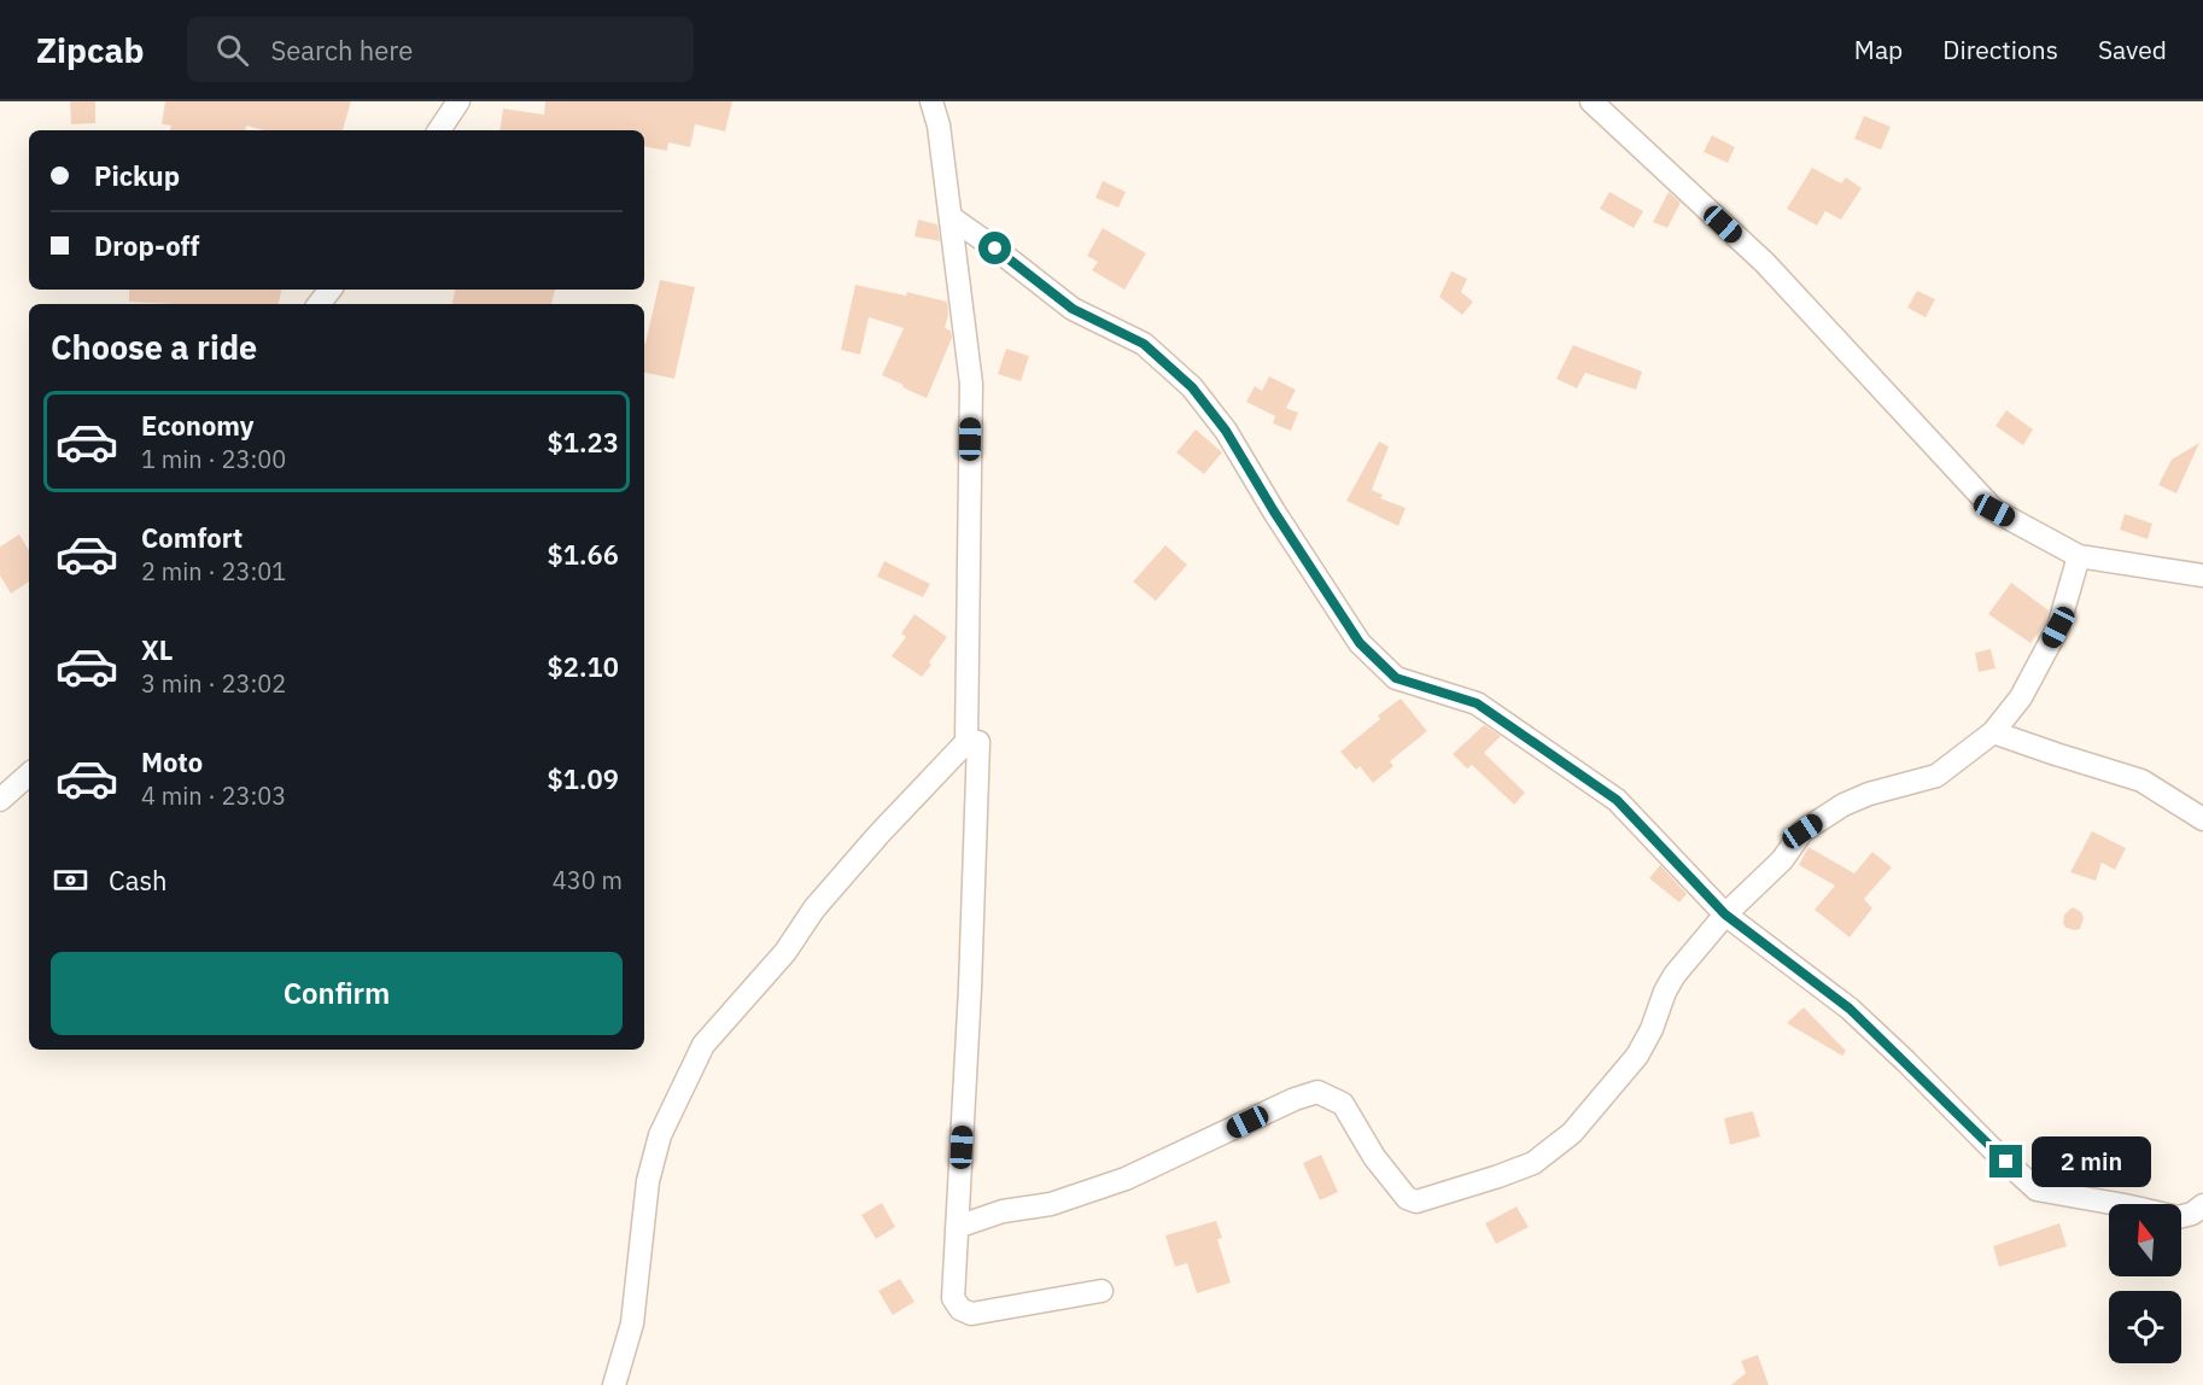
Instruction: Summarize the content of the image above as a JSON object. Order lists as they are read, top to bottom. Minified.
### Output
{"north":"top","page":{"header":"Zipcab","search":"Search here","nav":["Map","Directions","Saved"],"banner":["Pickup","Drop-off"],"heading":"Choose a ride","list":[{"name":"Economy","note":"1 min · 23:00","value":"$1.23"},{"name":"Comfort","note":"2 min · 23:01","value":"$1.66"},{"name":"XL","note":"3 min · 23:02","value":"$2.10"},{"name":"Moto","note":"4 min · 23:03","value":"$1.09"}],"pay":["Cash","430 m"],"buttons":"Confirm","bubble":"2 min"}}
